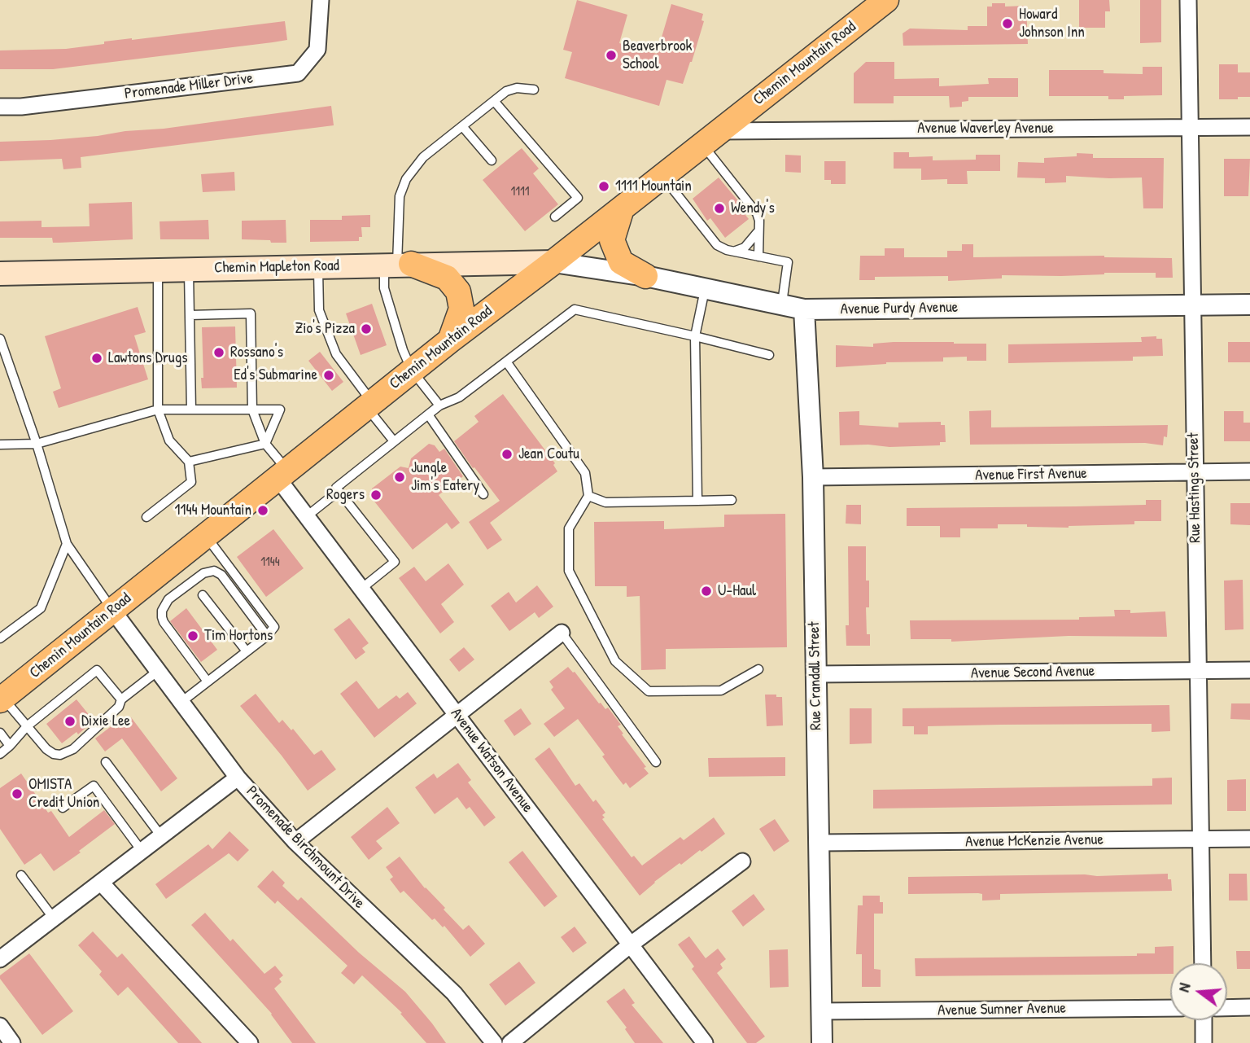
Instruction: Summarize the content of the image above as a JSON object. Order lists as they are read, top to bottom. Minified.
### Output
{"streets":{"main road":["Chemin Mountain Road","Chemin Mapleton Road"],"street":["Promenade Miller Drive","Avenue Waverley Avenue","Avenue Purdy Avenue","Avenue First Avenue","Rue Hastings Street","Avenue Second Avenue","Rue Crandall Street","Avenue Watson Avenue","Avenue McKenzie Avenue","Promenade Birchmount Drive","Avenue Sumner Avenue"]},"crossings":[["Chemin Mountain Road","Avenue Waverley Avenue"],["Chemin Mountain Road","Chemin Mapleton Road"],["Chemin Mountain Road","Avenue Purdy Avenue"],["Chemin Mountain Road","Avenue Watson Avenue"],["Chemin Mountain Road","Promenade Birchmount Drive"],["Avenue Waverley Avenue","Rue Hastings Street"],["Chemin Mapleton Road","Avenue Purdy Avenue"],["Avenue Purdy Avenue","Rue Hastings Street"],["Avenue Purdy Avenue","Rue Crandall Street"],["Avenue First Avenue","Rue Hastings Street"],["Avenue First Avenue","Rue Crandall Street"],["Rue Hastings Street","Avenue Second Avenue"],["Rue Hastings Street","Avenue McKenzie Avenue"],["Avenue Second Avenue","Rue Crandall Street"],["Rue Crandall Street","Avenue McKenzie Avenue"],["Rue Crandall Street","Avenue Sumner Avenue"]],"places":["Howard Johnson Inn","Beaverbrook School","1111 Mountain","Wendy's","Zio's Pizza","Rossano's","Lawtons Drugs","Ed's Submarine","Jean Coutu","Jungle Jim's Eatery","Rogers","1144 Mountain","U-Haul","Tim Hortons","Dixie Lee","OMISTA Credit Union"],"house_numbers":["1111","1144"],"north":"left"}
